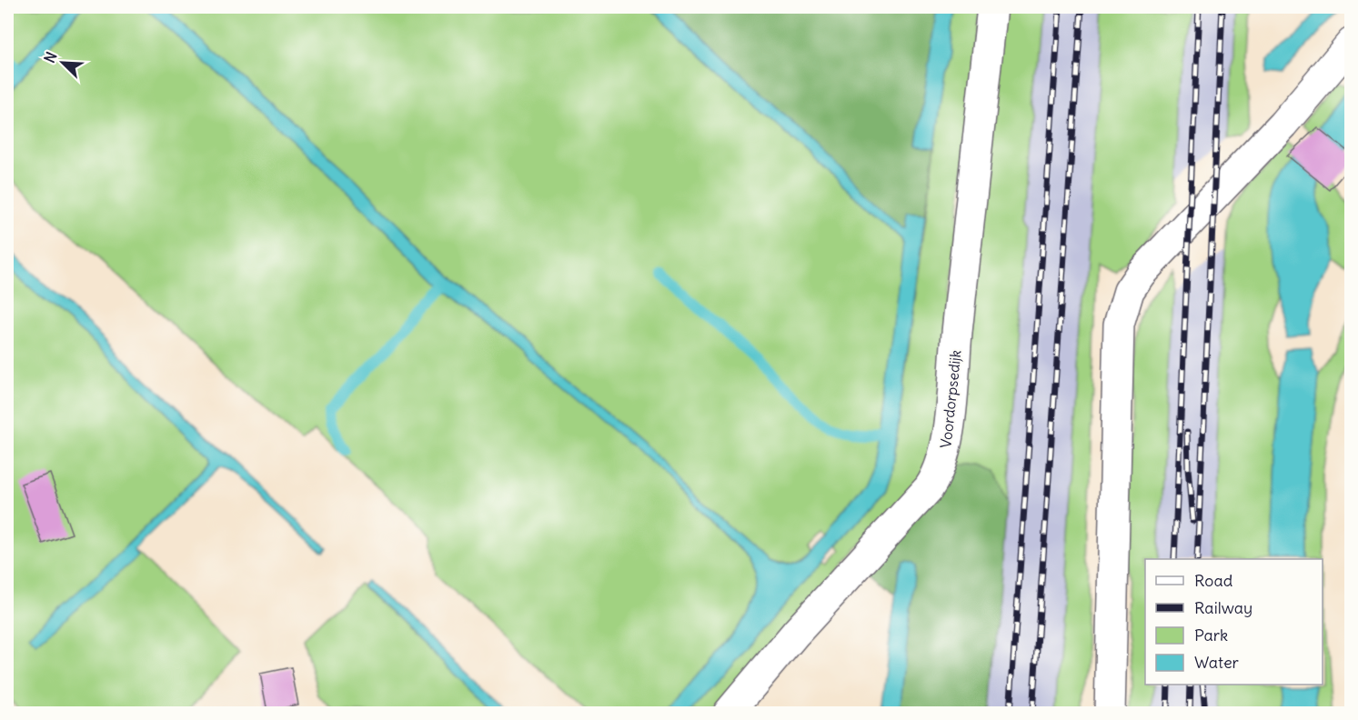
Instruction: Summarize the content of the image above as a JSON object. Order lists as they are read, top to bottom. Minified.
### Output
{"streets":{"street":["Voordorpsedijk"]},"legend":["Road","Railway","Park","Water"],"north":"top left"}
